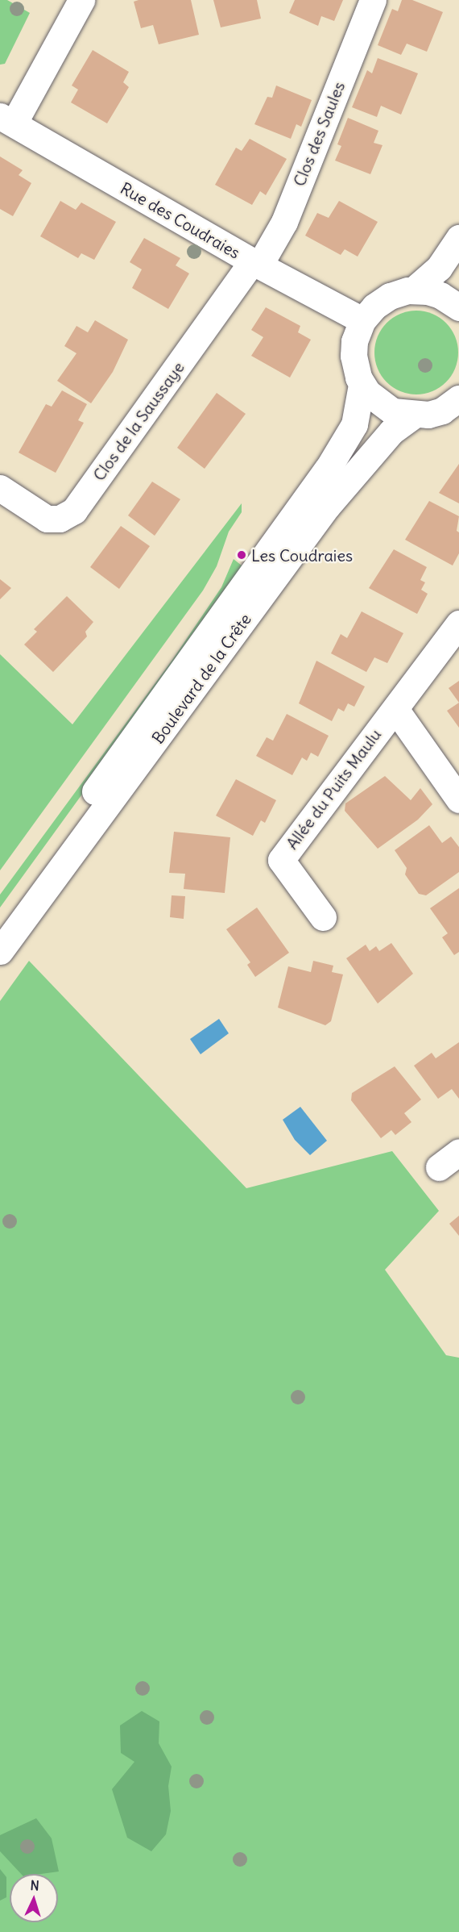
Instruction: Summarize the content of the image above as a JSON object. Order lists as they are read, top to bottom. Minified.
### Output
{"streets":{"street":["Clos des Saules","Rue des Coudraies","Clos de la Saussaye","Boulevard de la Crête","Allée du Puits Maulu"]},"crossings":[["Clos des Saules","Rue des Coudraies"],["Clos des Saules","Clos de la Saussaye"],["Rue des Coudraies","Clos de la Saussaye"],["Rue des Coudraies","Boulevard de la Crête"]],"places":["Les Coudraies"],"north":"top"}
